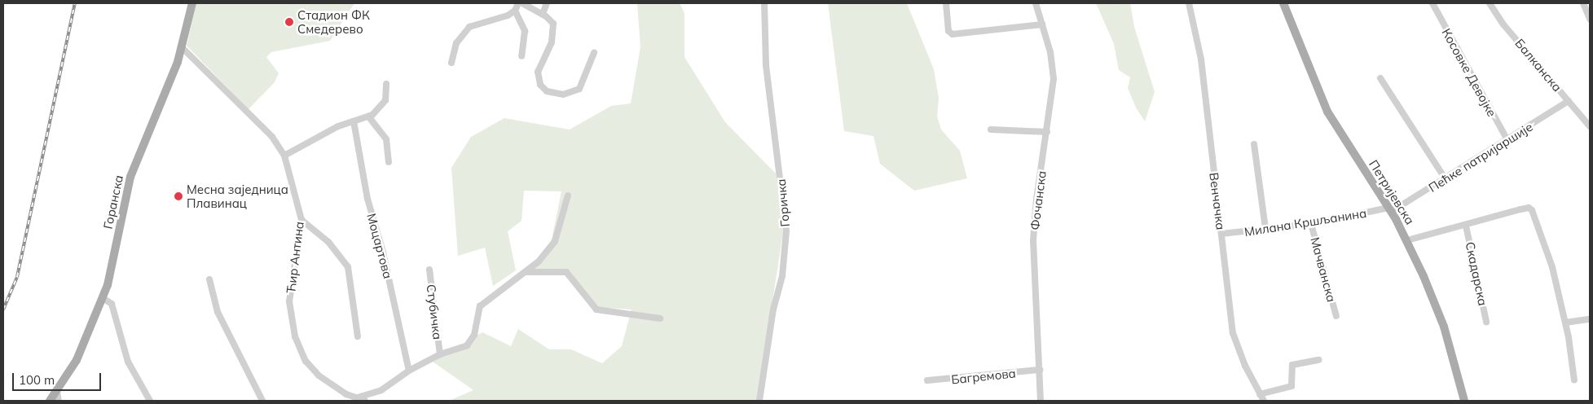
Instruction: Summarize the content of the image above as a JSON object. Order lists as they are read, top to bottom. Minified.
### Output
{"streets":{"main road":["Петријевска","Горанска"],"street":["Балканска","Косовке Девојке","Пећке патријаршије","Фочанска","Венчачка","Горичка","Милана Кршљанина","Моцартова","Ћир Антина","Мачванска","Скадарска","Стубичка","Багремова"]},"crossings":[["Балканска","Пећке патријаршије"],["Косовке Девојке","Пећке патријаршије"],["Пећке патријаршије","Петријевска"],["Пећке патријаршије","Милана Кршљанина"],["Петријевска","Милана Кршљанина"],["Фочанска","Багремова"],["Венчачка","Милана Кршљанина"],["Горанска","Ћир Антина"],["Милана Кршљанина","Мачванска"]],"places":["Стадион ФК Смедерево","Месна заједница Плавинац"],"scale_bar":"100 m"}
